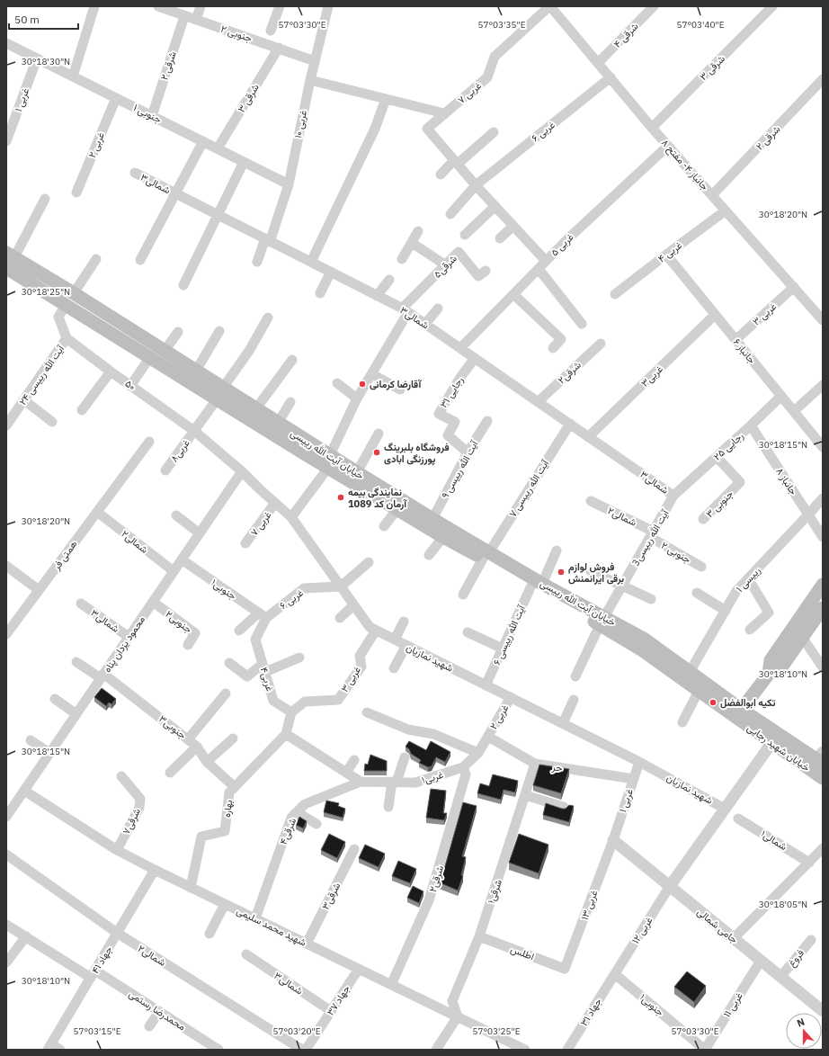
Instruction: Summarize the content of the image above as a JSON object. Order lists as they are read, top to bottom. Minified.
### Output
{"streets":{"main road":["خیابان آیت الله رییسی","خیابان شهید رجایی"],"street":["جنوبی ۲","شرقی ۴","شرقی ۲","شرقی ۳","غربی ۷","غربی ۱","جنوبی ۱","غربی ۱۰","غربی ۶","غربی ۲","جانباز ۴- مفتح ۸","شمالی۳","غربی ۵","غربی ۴","شرقی۵","غربی ۳","جانباز ۶","شرقی۲","آیت الله رییسی ۲۴","غربی۳","۵۰","رجایی ۳۱","رجایی ۲۵","غربی۸","آیت الله رییسی ۹","جانباز ۸","آیت الله رییسی ۷","جنوبی ۳","شمالی۲","آیت الله رییسی3","همتی فر","رییسی ۱","جنوبی۱","جنوبی۲","آیت الله رییسی ۶","محمود یزدان پناه","شهید نمازیان","غربی۴","جنوبی۳","حر","غربی۱","بهاره","شرقی۷","شرقی۴","شمالی۱","شرقی۱","شرقی۳","غربی ۱۳","جامی شمالی","شهید محمد سلیمی","غربی ۱۲","اطلس","فروغ","جهاد ۴۱","جهاد ۳۷","غربی ۱۱","محمدرضا رستمی","جهاد ۳۱"]},"crossings":[["جنوبی ۲","شرقی ۲"],["جنوبی ۲","شرقی ۳"],["جنوبی ۲","غربی ۱۰"],["جنوبی ۲","شمالی۲"],["جنوبی ۲","آیت الله رییسی3"],["شرقی ۴","جانباز ۴- مفتح ۸"],["شرقی ۲","جنوبی ۱"],["شرقی ۲","جانباز ۴- مفتح ۸"],["شرقی ۳","جنوبی ۱"],["شرقی ۳","جانباز ۴- مفتح ۸"],["غربی ۷","جانباز ۴- مفتح ۸"],["غربی ۷","شهید نمازیان"],["غربی ۱","جنوبی ۱"],["غربی ۱","شهید نمازیان"],["غربی ۱","حر"],["غربی ۱","غربی ۱۳"],["غربی ۱","جامی شمالی"],["جنوبی ۱","غربی ۱۰"],["جنوبی ۱","غربی ۲"],["غربی ۱۰","شمالی۳"],["غربی ۶","جانباز ۴- مفتح ۸"],["غربی ۶","غربی ۳"],["غربی ۶","جنوبی۱"],["غربی ۶","شهید نمازیان"],["غربی ۶","غربی۴"],["غربی ۲","شهید نمازیان"],["غربی ۲","حر"],["غربی ۲","غربی۱"],["جانباز ۴- مفتح ۸","غربی ۵"],["جانباز ۴- مفتح ۸","غربی ۴"],["جانباز ۴- مفتح ۸","غربی ۳"],["شمالی۳","غربی ۵"],["شمالی۳","شرقی۵"],["شمالی۳","شرقی۲"],["شمالی۳","غربی۳"],["شمالی۳","رجایی ۳۱"],["شمالی۳","رجایی ۲۵"],["شمالی۳","آیت الله رییسی ۷"],["شمالی۳","آیت الله رییسی3"],["شمالی۳","محمود یزدان پناه"],["شمالی۳","جهاد ۳۷"],["غربی ۴","جانباز ۶"],["شرقی۵","خیابان آیت الله رییسی"],["شرقی۵","شهید نمازیان"],["غربی ۳","جانباز ۶"],["غربی ۳","جنوبی۱"],["غربی ۳","شهید نمازیان"],["غربی ۳","غربی۴"],["جانباز ۶","غربی۳"],["جانباز ۶","رجایی ۲۵"],["شرقی۲","غربی۱"],["شرقی۲","شهید محمد سلیمی"],["آیت الله رییسی ۲۴","۵۰"],["آیت الله رییسی ۲۴","خیابان آیت الله رییسی"],["۵۰","غربی۸"],["۵۰","شهید نمازیان"],["رجایی ۳۱","آیت الله رییسی ۹"],["رجایی ۲۵","جانباز ۸"],["رجایی ۲۵","جنوبی ۳"],["رجایی ۲۵","آیت الله رییسی3"],["غربی۸","خیابان آیت الله رییسی"],["غربی۸","شهید نمازیان"],["خیابان آیت الله رییسی","آیت الله رییسی ۹"],["خیابان آیت الله رییسی","آیت الله رییسی ۷"],["خیابان آیت الله رییسی","آیت الله رییسی3"],["خیابان آیت الله رییسی","رییسی ۱"],["خیابان آیت الله رییسی","آیت الله رییسی ۶"],["خیابان آیت الله رییسی","خیابان شهید رجایی"],["جانباز ۸","رییسی ۱"],["شمالی۲","آیت الله رییسی3"],["شمالی۲","همتی فر"],["شمالی۲","محمود یزدان پناه"],["شمالی۲","جهاد ۴۱"],["جنوبی۱","محمود یزدان پناه"],["جنوبی۱","شهید نمازیان"],["جنوبی۱","غربی۴"],["جنوبی۱","غربی ۱۲"],["جنوبی۱","غربی ۱۱"],["جنوبی۱","جهاد ۳۱"],["جنوبی۲","محمود یزدان پناه"],["آیت الله رییسی ۶","شهید نمازیان"],["محمود یزدان پناه","شهید نمازیان"],["محمود یزدان پناه","جنوبی۳"],["محمود یزدان پناه","شهید محمد سلیمی"],["شهید نمازیان","غربی۴"],["شهید نمازیان","خیابان شهید رجایی"],["شهید نمازیان","جامی شمالی"],["شهید نمازیان","غربی ۱۲"],["جنوبی۳","بهاره"],["حر","غربی۱"],["حر","شرقی۱"],["غربی۱","شرقی۴"],["بهاره","شهید محمد سلیمی"],["شرقی۷","شهید محمد سلیمی"],["شرقی۴","شهید محمد سلیمی"],["شرقی۱","شهید محمد سلیمی"],["شرقی۱","اطلس"],["شرقی۳","شهید محمد سلیمی"],["غربی ۱۳","جامی شمالی"],["غربی ۱۳","اطلس"],["جامی شمالی","غربی ۱۲"],["جامی شمالی","فروغ"],["جامی شمالی","غربی ۱۱"],["شهید محمد سلیمی","جهاد ۴۱"],["شهید محمد سلیمی","جهاد ۳۷"],["غربی ۱۲","جهاد ۳۱"],["جهاد ۴۱","محمدرضا رستمی"]],"places":["آقارضا کرمانی","فروشگاه بلبرینگ پورزنگی ابادی","نمایندگی بیمه آرمان کد 1089","فروش لوازم برقی ایرانمنش","تکیه ابوالفضل"],"scale_bar":"50 m","north":"top","coordinates":["57°03'30\"E","57°03'35\"E","57°03'40\"E","30°18'30\"N","30°18'20\"N","30°18'25\"N","30°18'15\"N","30°18'10\"N","30°18'05\"N","57°03'15\"E","57°03'20\"E","57°03'25\"E"]}
